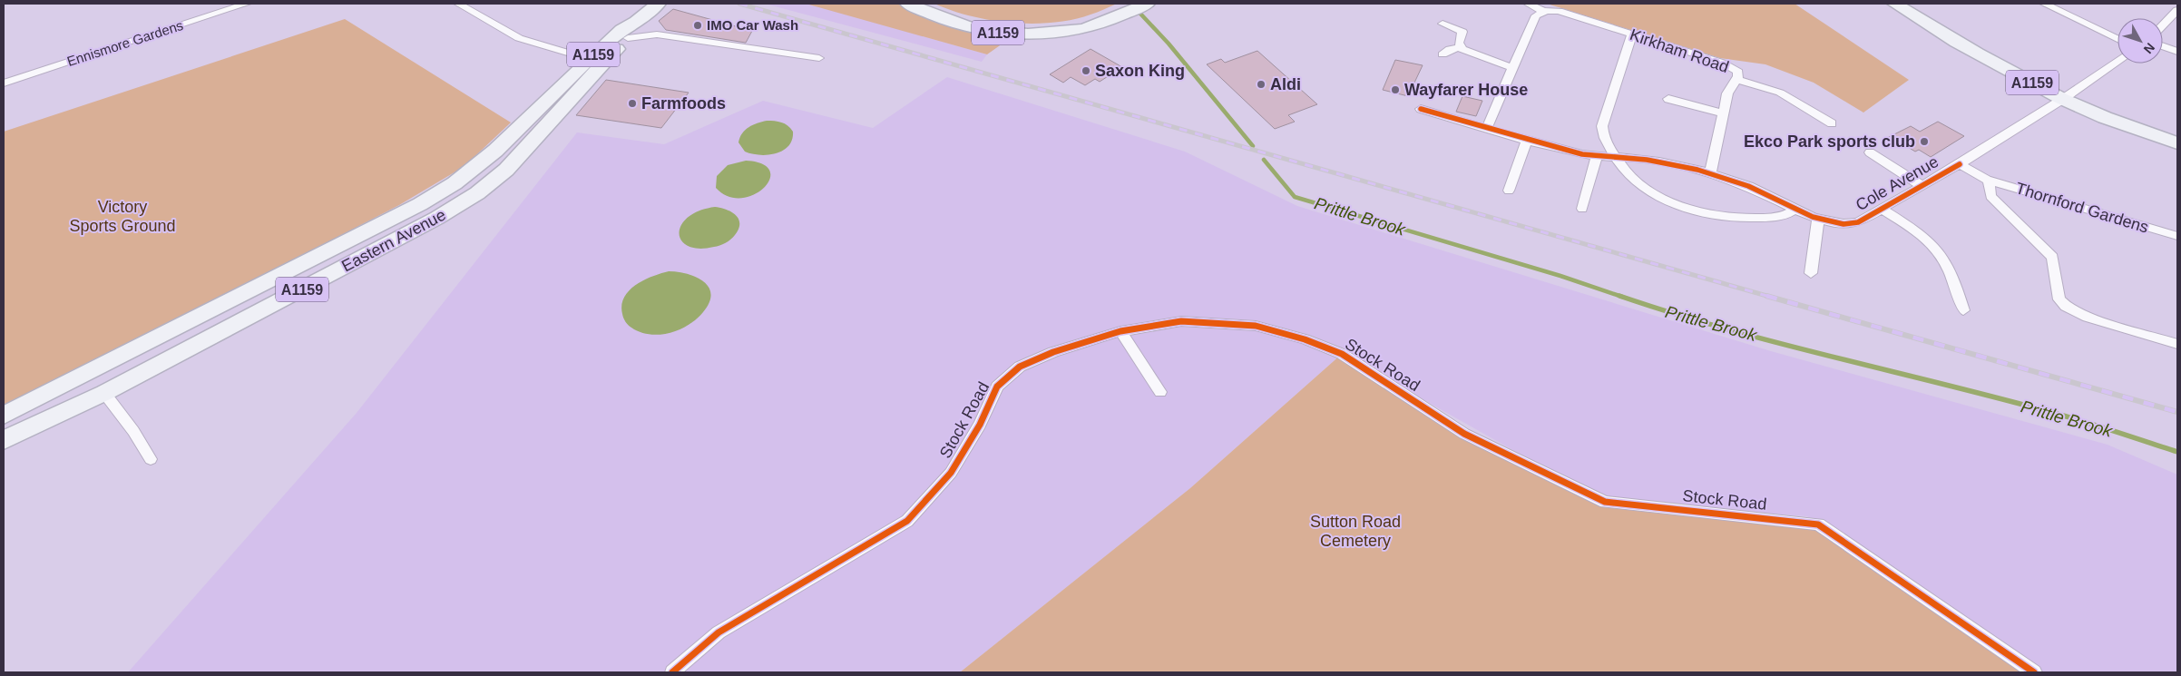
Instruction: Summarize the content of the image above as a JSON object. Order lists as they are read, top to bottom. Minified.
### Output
{"streets":{"main road":["A1159","Eastern Avenue"],"street":["Ennismore Gardens","Kirkham Road","Cole Avenue","Thornford Gardens","Stock Road"]},"crossings":[["Kirkham Road","Cole Avenue"],["Cole Avenue","Thornford Gardens"]],"water":["Prittle Brook"],"parks":["Victory Sports Ground","Sutton Road Cemetery"],"places":["IMO Car Wash","Saxon King","Aldi","Wayfarer House","Farmfoods","Ekco Park sports club"],"north":"bottom right"}
